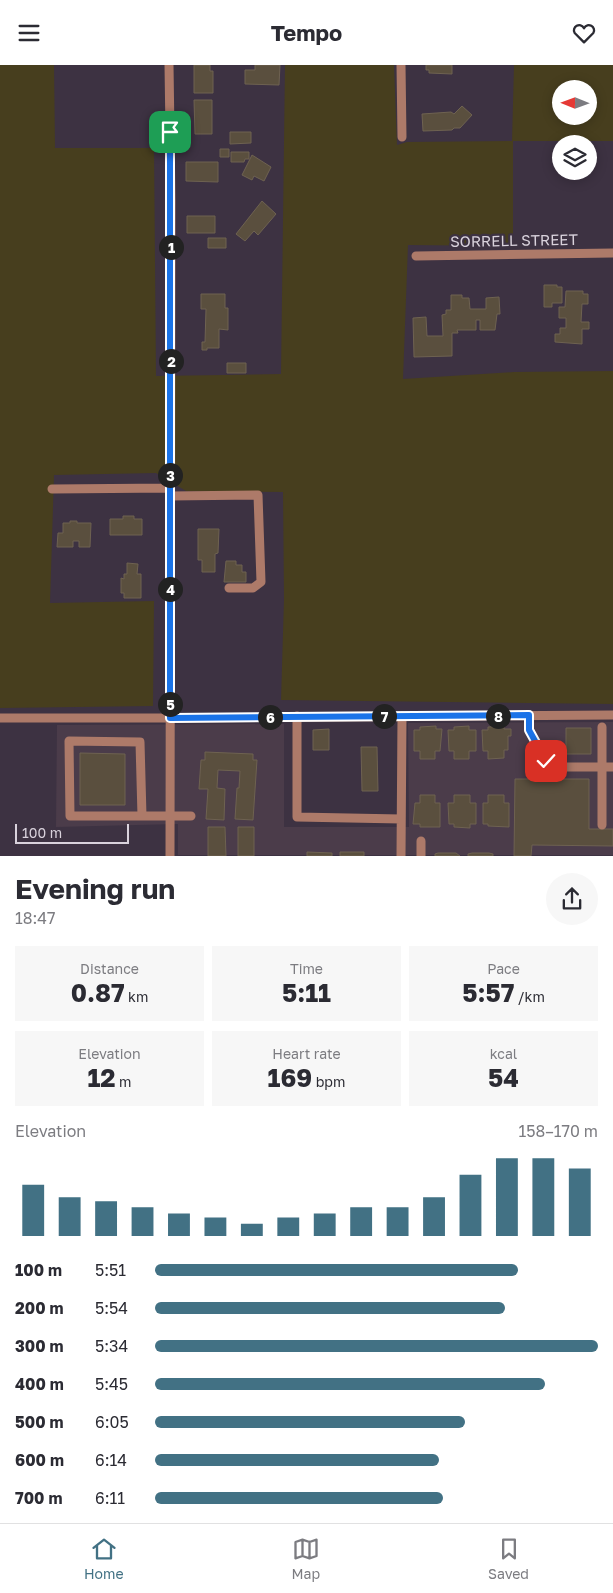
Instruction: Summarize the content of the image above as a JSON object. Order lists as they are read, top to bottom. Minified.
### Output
{"streets":{"street":["SORRELL STREET"]},"scale_bar":"100 m","north":"left","page":{"header":"Tempo","pins":["1","2","3","4","5","7","8","6"],"scale":"100 m","heading":["Evening run","18:47"],"stats":[["Distance","0.87 km"],["Time","5:11"],["Pace","5:57 /km"],["Elevation","12 m"],["Heart rate","169 bpm"],["kcal","54"]],"chart":["Elevation","158–170 m"],"list":[{"name":"100 m","note":"5:51"},{"name":"200 m","note":"5:54"},{"name":"300 m","note":"5:34"},{"name":"400 m","note":"5:45"},{"name":"500 m","note":"6:05"},{"name":"600 m","note":"6:14"},{"name":"700 m","note":"6:11"}],"tabs":["Home","Map","Saved"]}}
